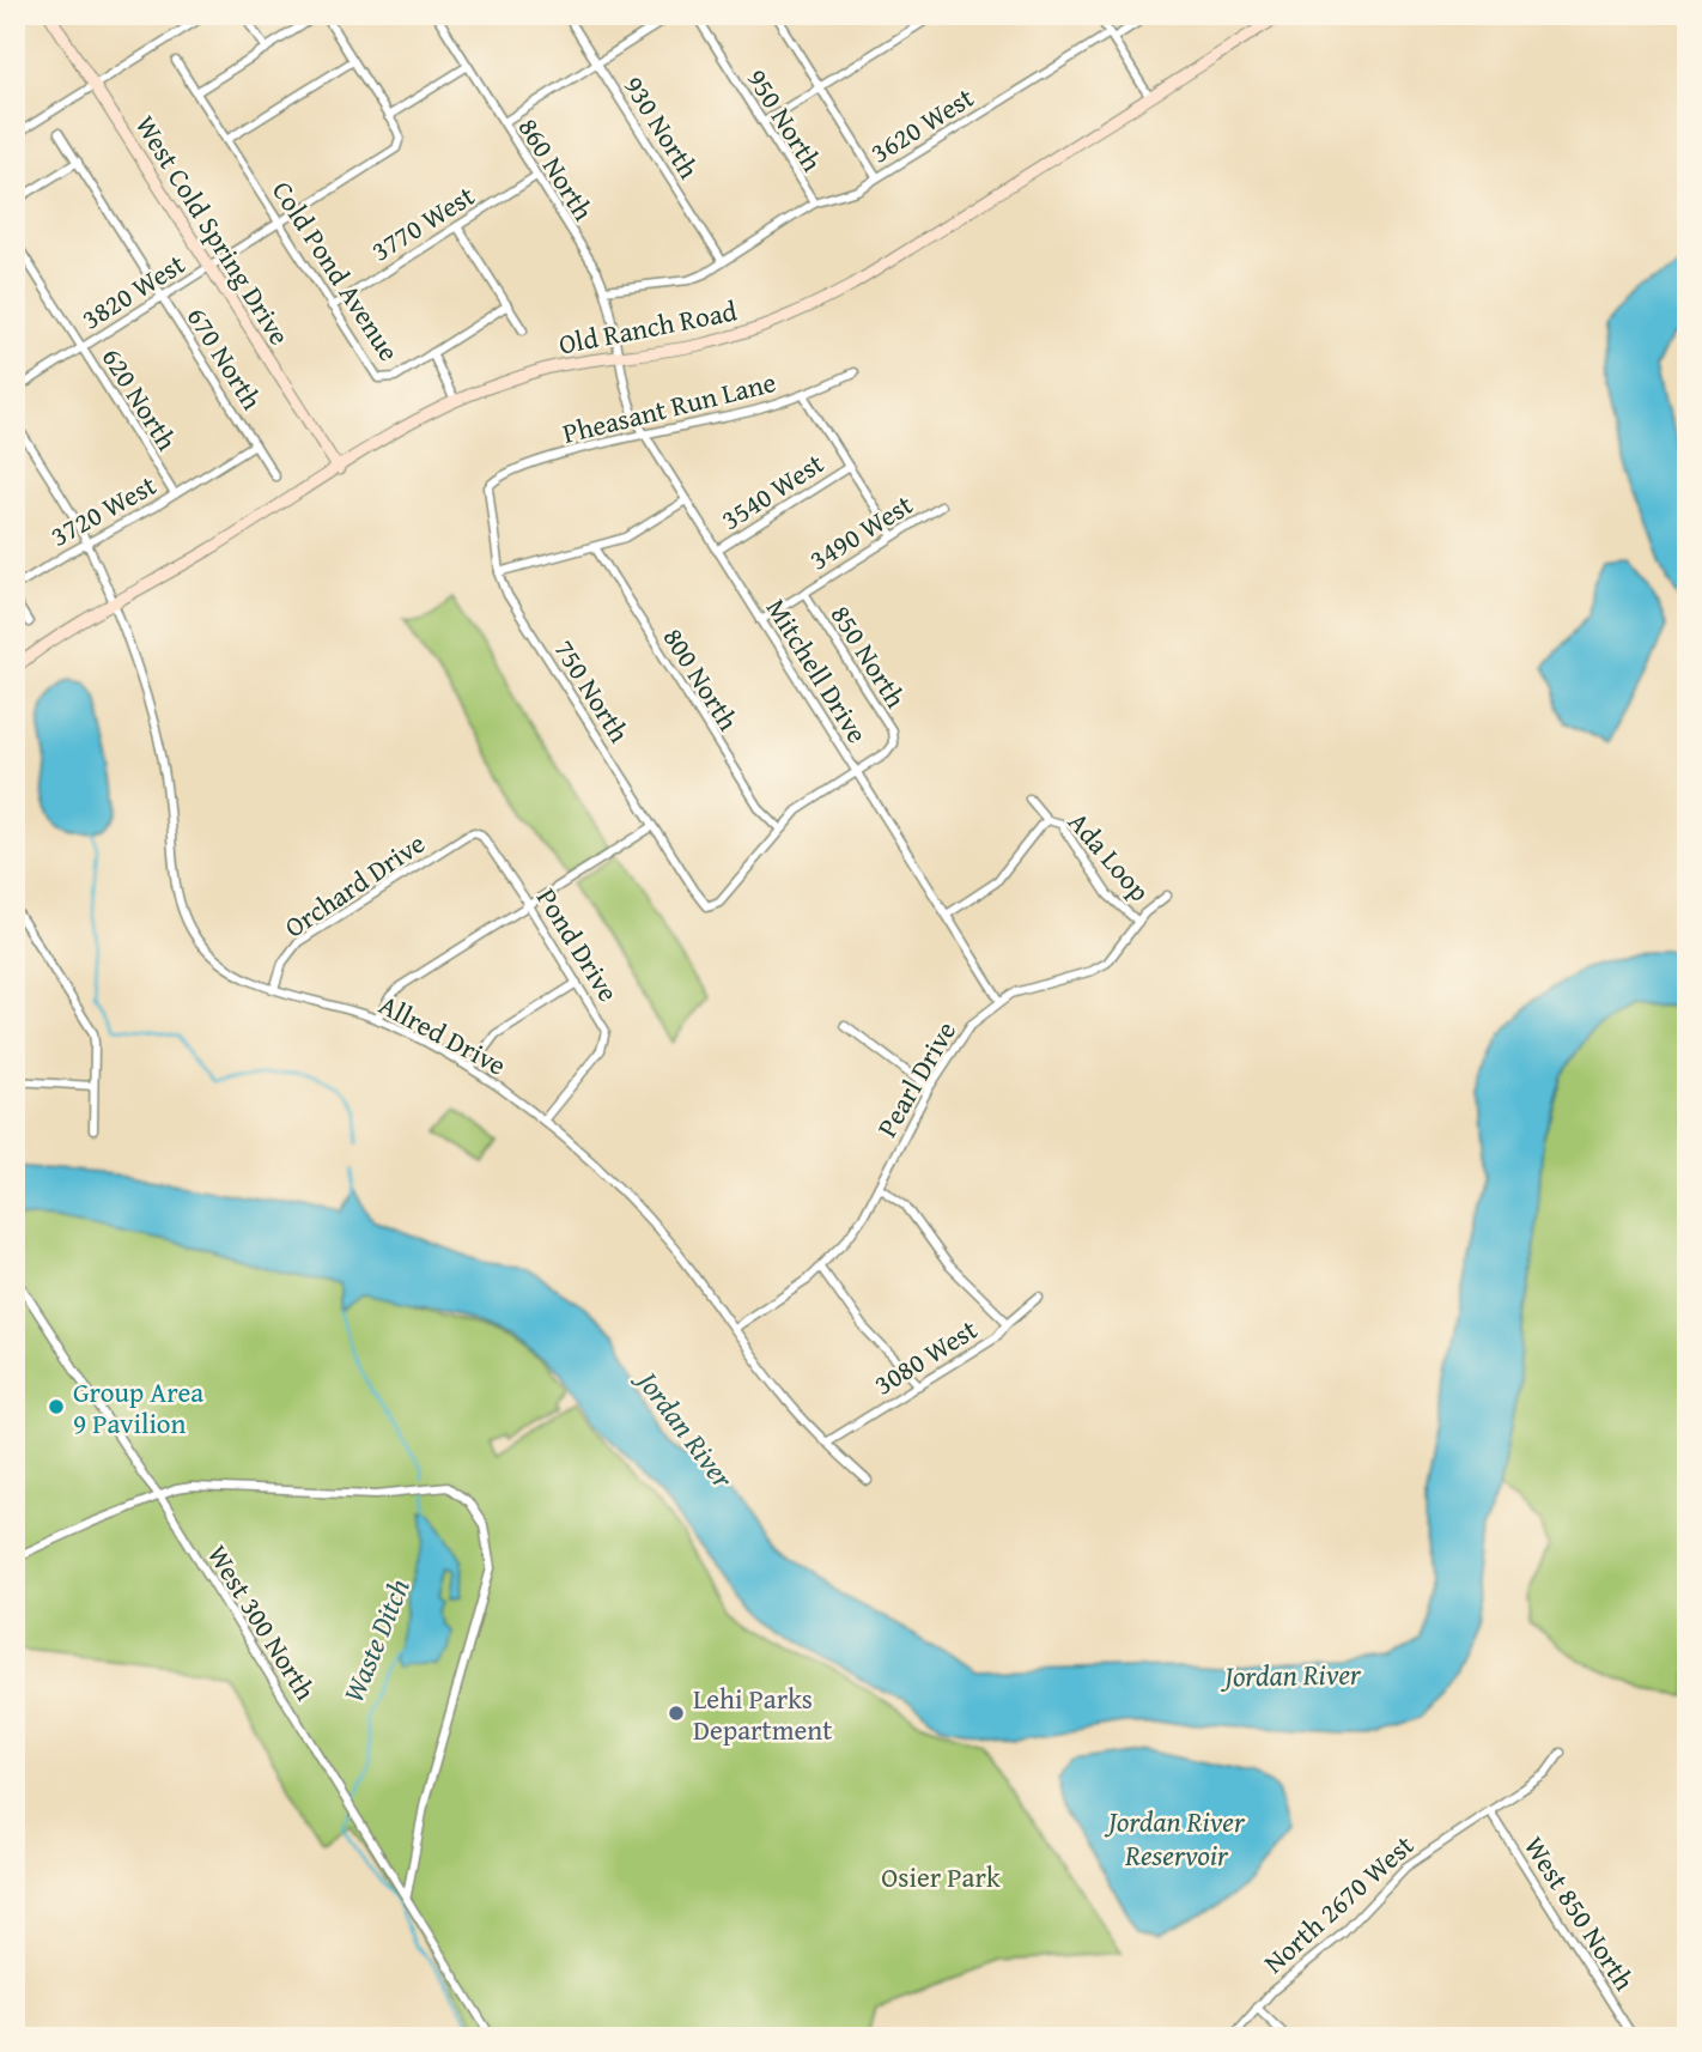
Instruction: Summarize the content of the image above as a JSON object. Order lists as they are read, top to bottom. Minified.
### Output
{"streets":{"street":["950 North","3620 West","930 North","860 North","3770 West","West Cold Spring Drive","Cold Pond Avenue","3820 West","Old Ranch Road","670 North","620 North","Pheasant Run Lane","3540 West","3720 West","3490 West","850 North","Mitchell Drive","800 North","750 North","Ada Loop","Orchard Drive","Pond Drive","Allred Drive","Pearl Drive","3080 West","West 300 North","North 2670 West","West 850 North"]},"crossings":[["950 North","3620 West"],["3620 West","930 North"],["3620 West","860 North"],["860 North","3770 West"],["860 North","Old Ranch Road"],["860 North","Mitchell Drive"],["3770 West","Cold Pond Avenue"],["West Cold Spring Drive","3820 West"],["West Cold Spring Drive","Old Ranch Road"],["Cold Pond Avenue","3820 West"],["3820 West","670 North"],["3820 West","620 North"],["Old Ranch Road","Mitchell Drive"],["Old Ranch Road","Allred Drive"],["670 North","3720 West"],["620 North","3720 West"],["Pheasant Run Lane","Mitchell Drive"],["Pheasant Run Lane","750 North"],["3540 West","Mitchell Drive"],["3720 West","Allred Drive"],["3490 West","850 North"],["3490 West","Mitchell Drive"],["850 North","Mitchell Drive"],["Mitchell Drive","Ada Loop"],["Mitchell Drive","Pearl Drive"],["800 North","750 North"],["Ada Loop","Pearl Drive"],["Orchard Drive","Pond Drive"],["Orchard Drive","Allred Drive"],["Pond Drive","Allred Drive"],["Allred Drive","Pearl Drive"],["Allred Drive","3080 West"],["North 2670 West","West 850 North"]],"water":["Jordan River","Waste Ditch","Jordan River Reservoir"],"parks":["Osier Park"],"places":["Group Area 9 Pavilion","Lehi Parks Department"]}
